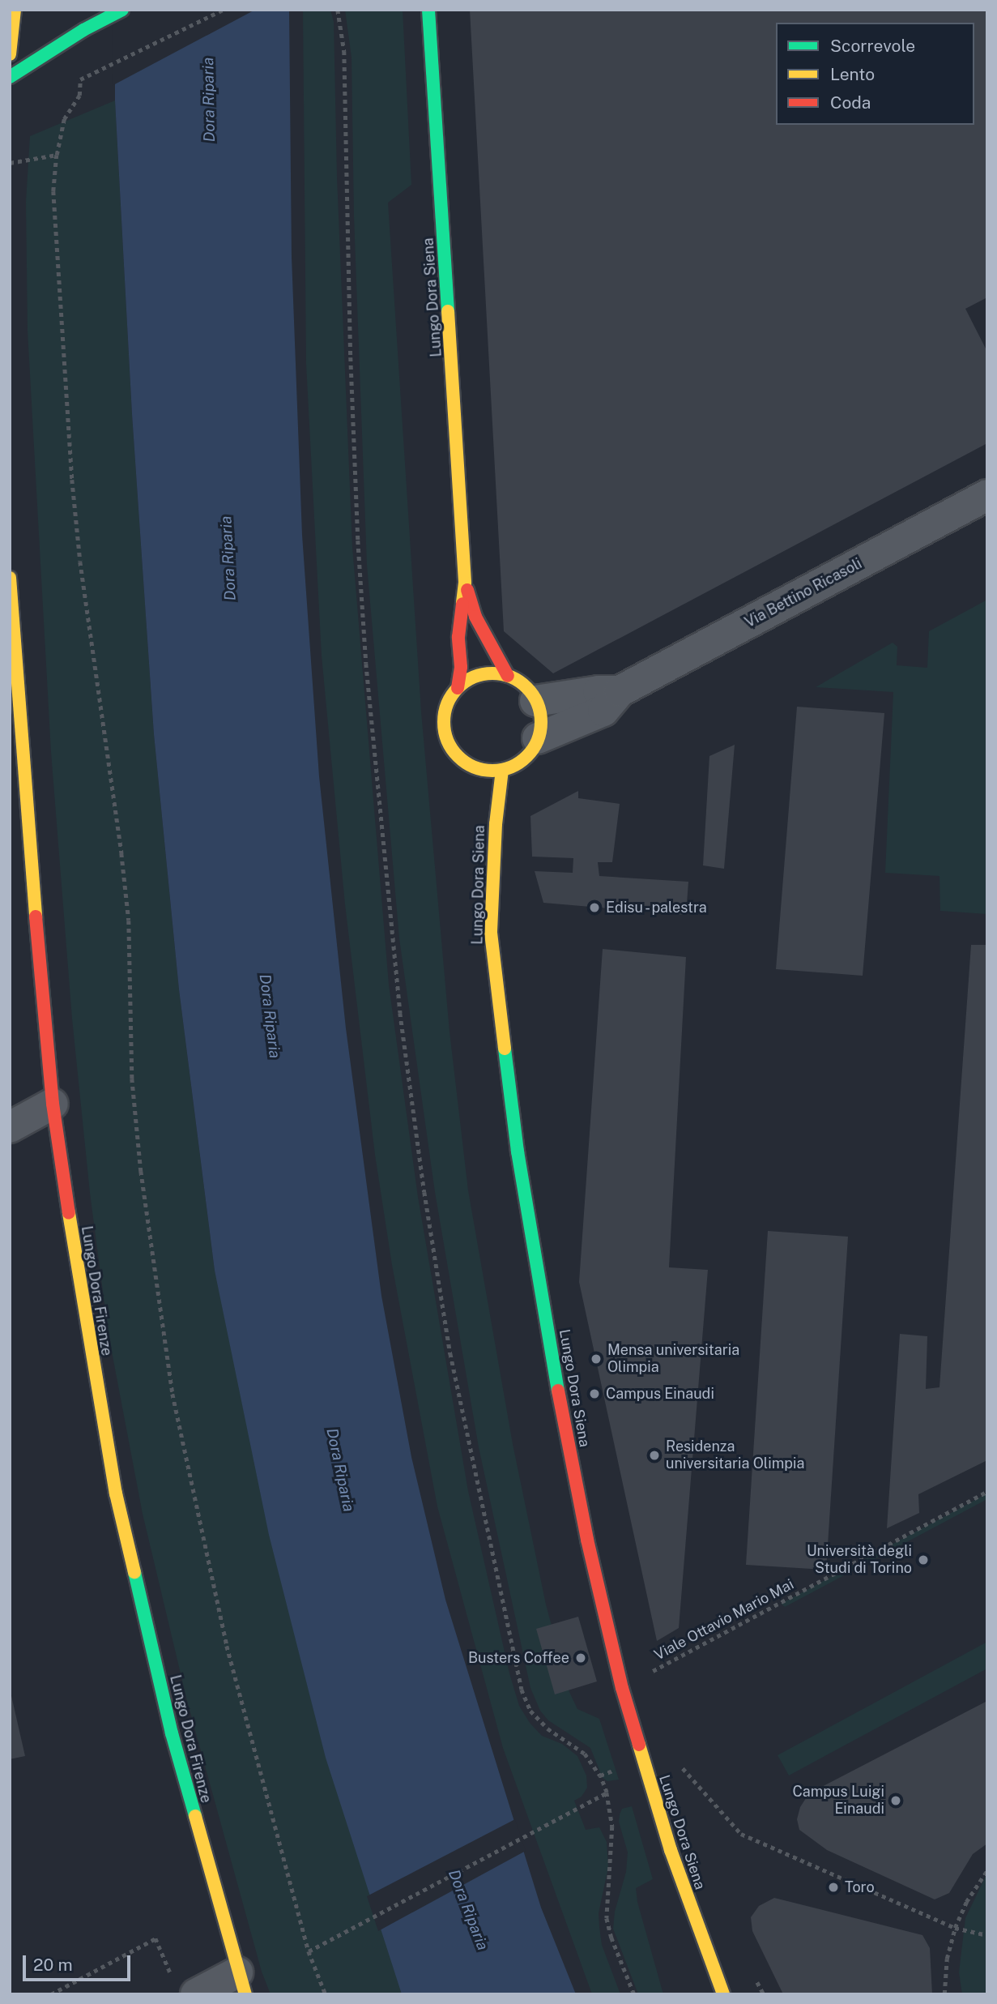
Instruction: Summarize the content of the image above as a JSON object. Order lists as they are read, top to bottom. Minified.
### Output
{"streets":{"street":["Lungo Dora Siena","Via Bettino Ricasoli","Lungo Dora Firenze"],"path":["Viale Ottavio Mario Mai"]},"crossings":[["Lungo Dora Siena","Via Bettino Ricasoli"],["Lungo Dora Siena","Viale Ottavio Mario Mai"]],"water":["Dora Riparia"],"places":["Edisu - palestra","Mensa universitaria Olimpia","Campus Einaudi","Residenza universitaria Olimpia","Università degli Studi di Torino","Busters Coffee","Campus Luigi Einaudi","Toro"],"legend":["Scorrevole","Lento","Coda"],"scale_bar":"20 m"}
